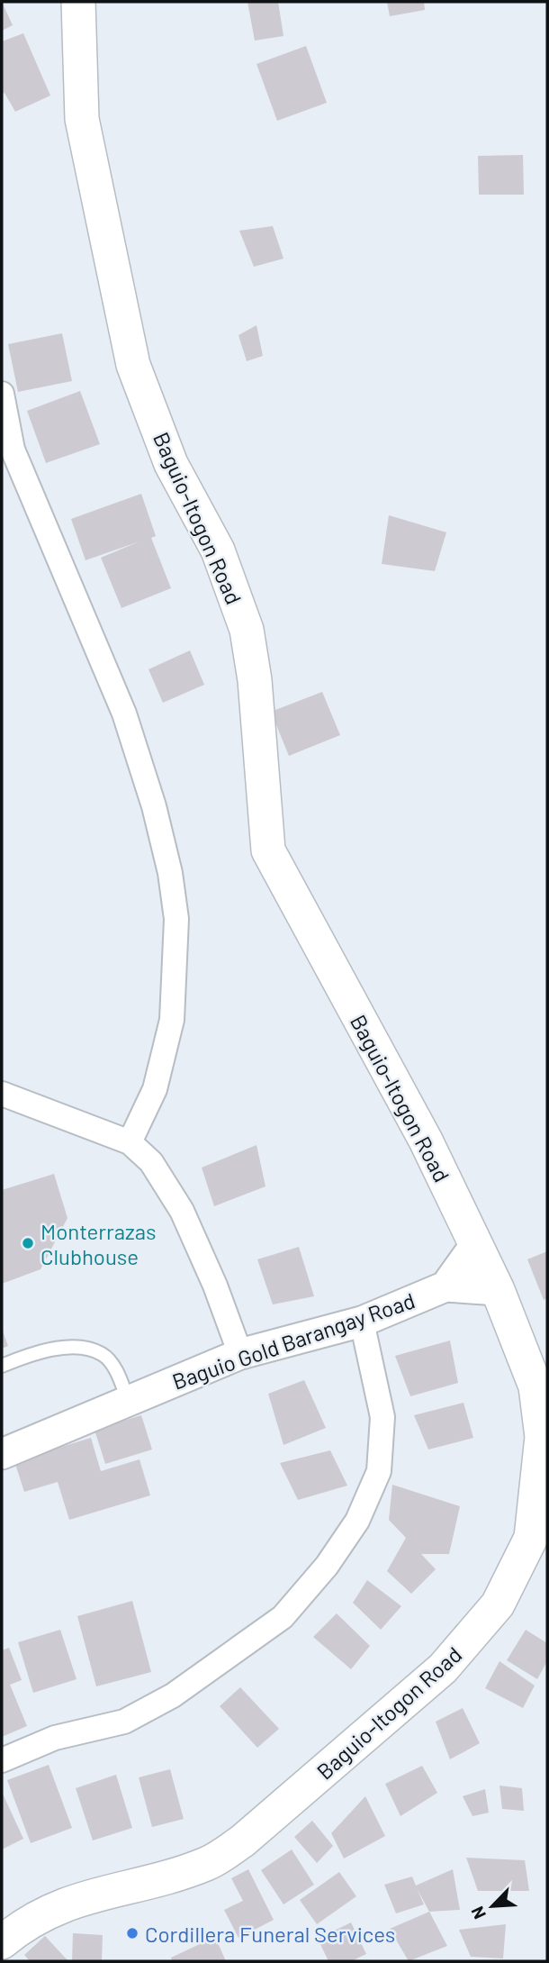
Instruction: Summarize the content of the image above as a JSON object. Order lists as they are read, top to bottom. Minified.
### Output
{"streets":{"main road":["Baguio-Itogon Road"],"street":["Baguio Gold Barangay Road"]},"crossings":[["Baguio-Itogon Road","Baguio Gold Barangay Road"]],"places":["Monterrazas Clubhouse","Cordillera Funeral Services"],"north":"bottom left"}
